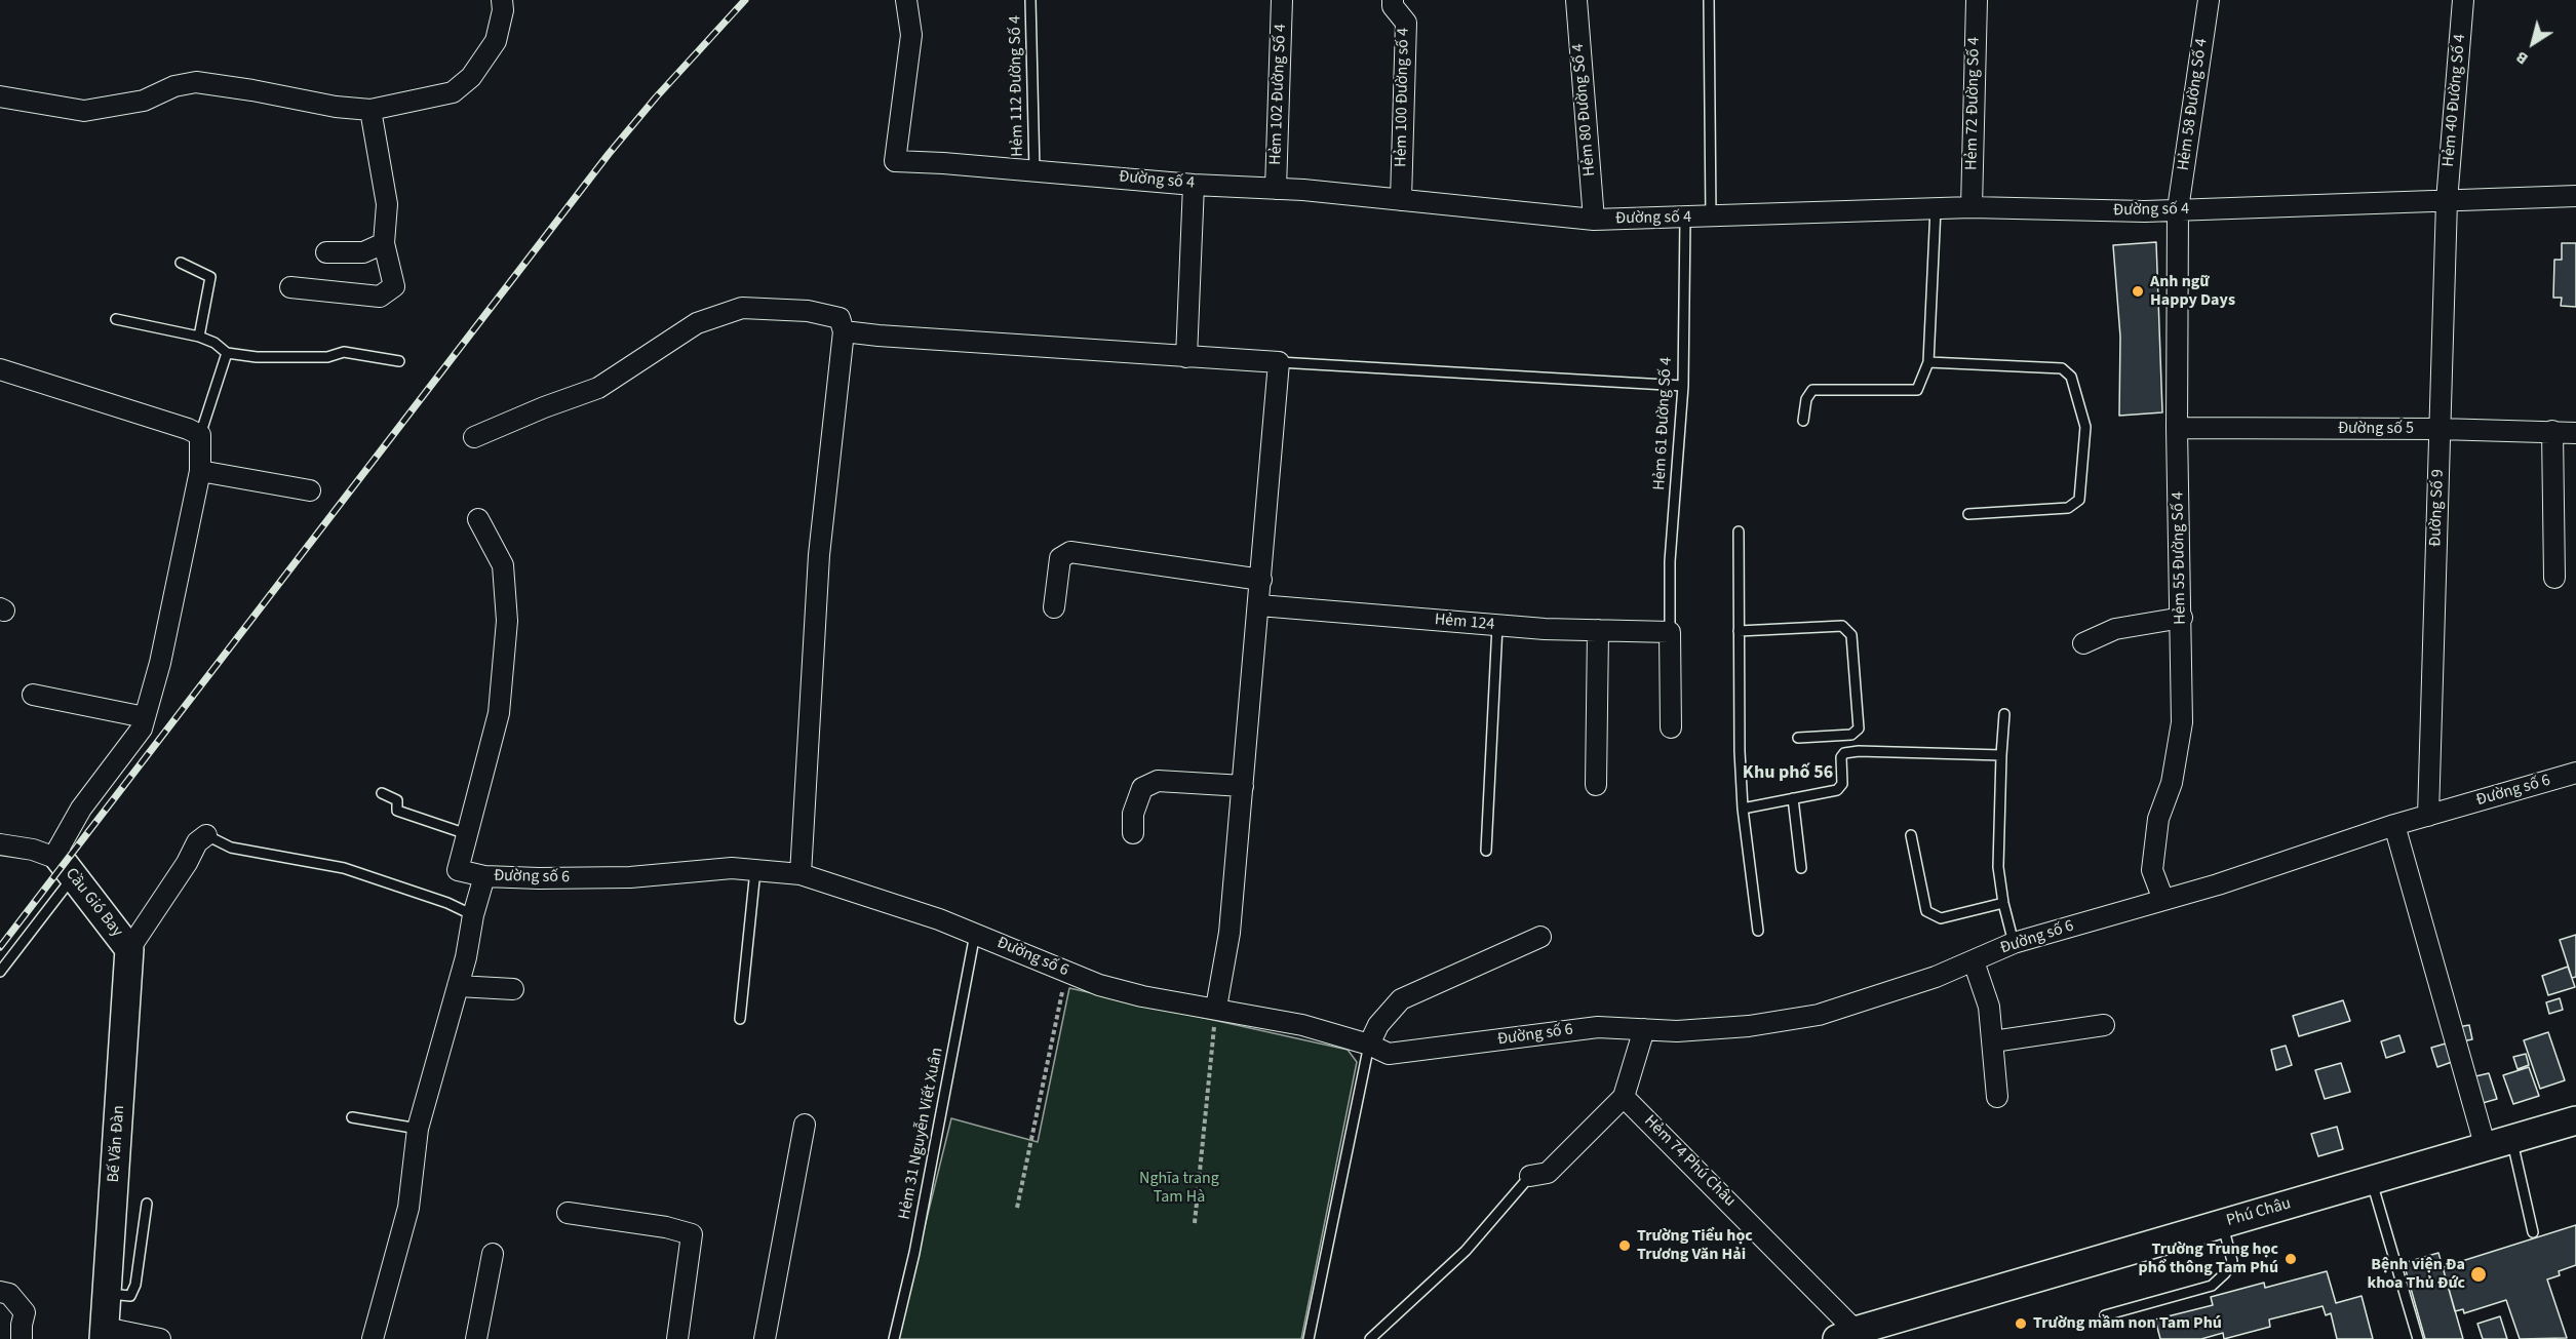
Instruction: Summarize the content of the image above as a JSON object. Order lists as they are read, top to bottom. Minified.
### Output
{"streets":{"street":["Hẻm 102 Đường Số 4","Hẻm 100 Đường số 4","Hẻm 40 Đường Số 4","Hẻm 72 Đường Số 4","Hẻm 58 Đường Số 4","Hẻm 80 Đường Số 4","Đường số 4","Đường số 5","Đường Số 9","Hẻm 55 Đường Số 4","Hẻm 124","Đường số 6","Cầu Gió Bay","Bế Văn Đàn","Hẻm 74 Phú Châu","Phú Châu"],"lane":["Hẻm 112 Đường Số 4","Hẻm 61 Đường Số 4","Hẻm 31 Nguyễn Viết Xuân"]},"crossings":[["Hẻm 112 Đường Số 4","Đường số 4"],["Hẻm 102 Đường Số 4","Đường số 4"],["Hẻm 100 Đường số 4","Đường số 4"],["Hẻm 40 Đường Số 4","Đường số 4"],["Hẻm 40 Đường Số 4","Đường Số 9"],["Hẻm 72 Đường Số 4","Đường số 4"],["Hẻm 58 Đường Số 4","Đường số 4"],["Hẻm 58 Đường Số 4","Hẻm 55 Đường Số 4"],["Hẻm 80 Đường Số 4","Đường số 4"],["Đường số 4","Hẻm 61 Đường Số 4"],["Đường số 4","Đường Số 9"],["Đường số 4","Hẻm 55 Đường Số 4"],["Hẻm 61 Đường Số 4","Hẻm 124"],["Đường số 5","Đường Số 9"],["Đường số 5","Hẻm 55 Đường Số 4"],["Đường Số 9","Đường số 6"],["Hẻm 55 Đường Số 4","Đường số 6"],["Đường số 6","Hẻm 31 Nguyễn Viết Xuân"],["Cầu Gió Bay","Bế Văn Đàn"],["Hẻm 74 Phú Châu","Phú Châu"]],"districts":["Khu phố 56"],"parks":["Nghĩa trang Tam Hà"],"places":["Anh ngữ Happy Days","Trường Tiểu học Trương Văn Hải","Trường Trung học phổ thông Tam Phú","Bệnh viện Đa khoa Thủ Đức","Trường mầm non Tam Phú"],"north":"bottom left"}
